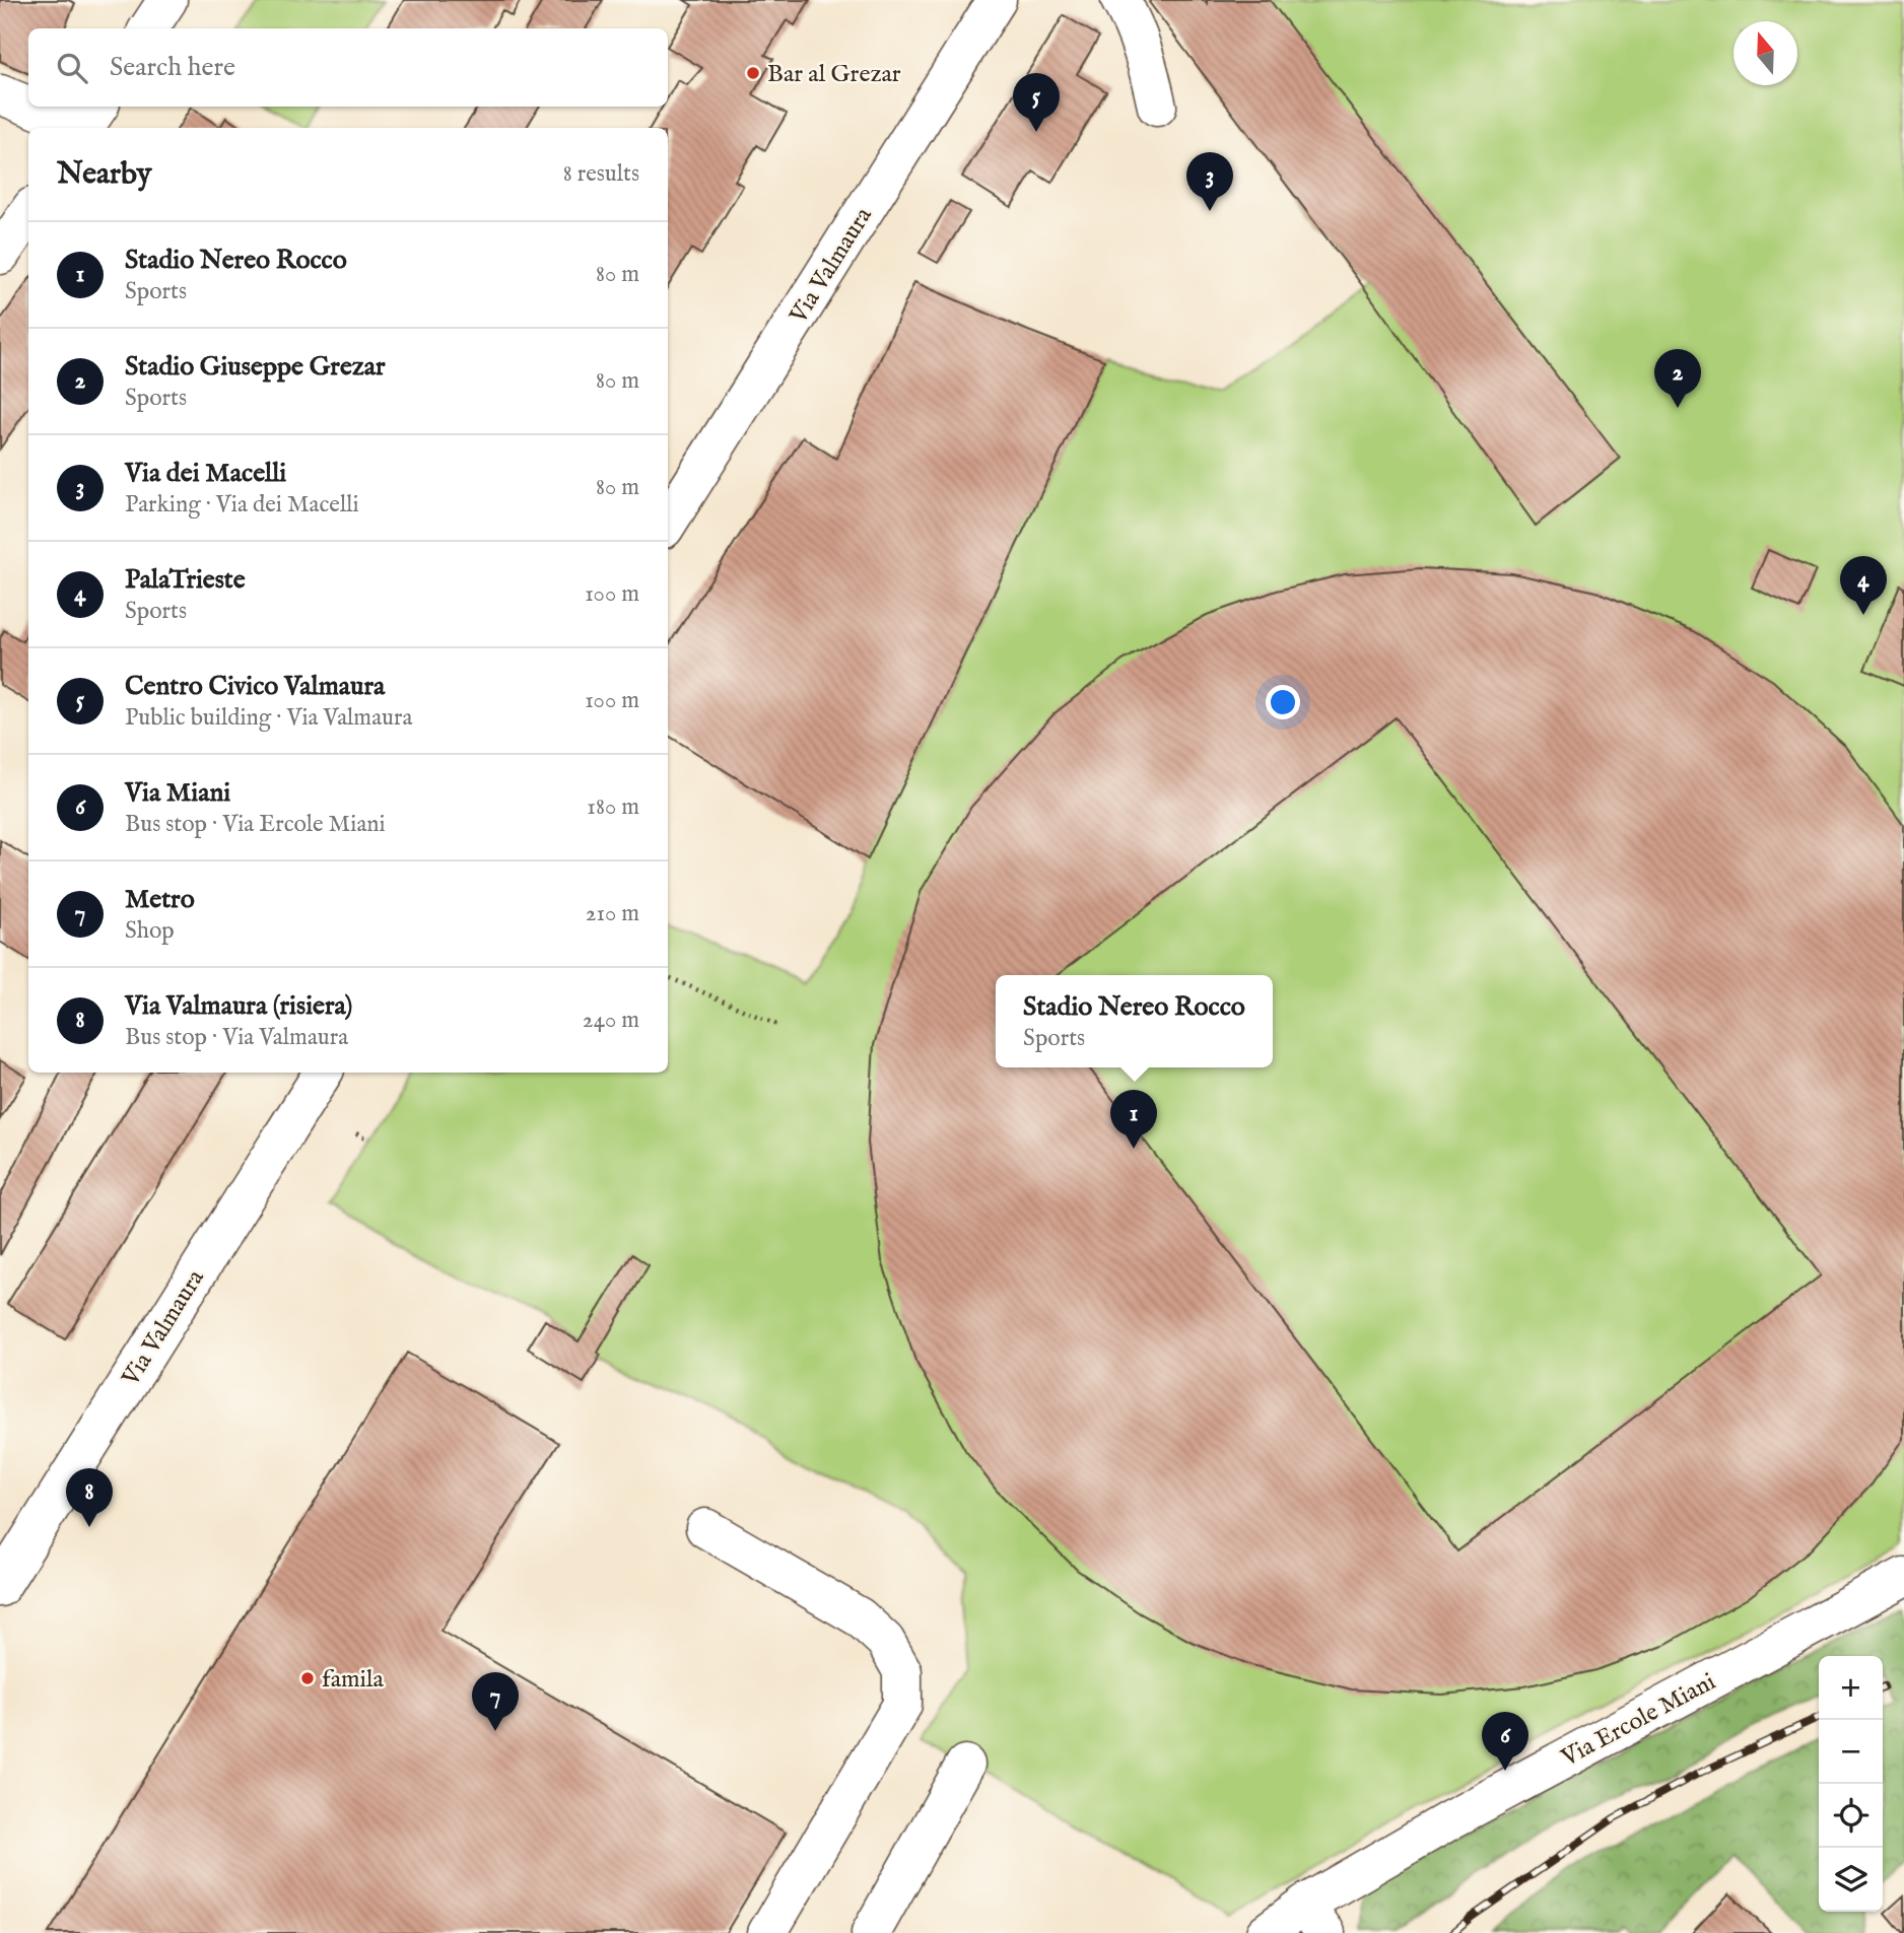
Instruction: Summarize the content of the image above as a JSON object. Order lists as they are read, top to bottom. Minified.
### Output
{"streets":{"main road":["Via Valmaura","Via Ercole Miani"]},"places":["Bar al Grezar","famila"],"north":"top","page":{"search":"Search here","pins":["5","3","2","4","1","8","7","6"],"heading":["Nearby","8 results"],"list":[{"mark":"1","name":"Stadio Nereo Rocco","note":"Sports","value":"80 m"},{"mark":"2","name":"Stadio Giuseppe Grezar","note":"Sports","value":"80 m"},{"mark":"3","name":"Via dei Macelli","note":"Parking · Via dei Macelli","value":"80 m"},{"mark":"4","name":"PalaTrieste","note":"Sports","value":"100 m"},{"mark":"5","name":"Centro Civico Valmaura","note":"Public building · Via Valmaura","value":"100 m"},{"mark":"6","name":"Via Miani","note":"Bus stop · Via Ercole Miani","value":"180 m"},{"mark":"7","name":"Metro","note":"Shop","value":"210 m"},{"mark":"8","name":"Via Valmaura (risiera)","note":"Bus stop · Via Valmaura","value":"240 m"}],"popup":["Stadio Nereo Rocco","Sports"],"map_buttons":["+","−"]}}
